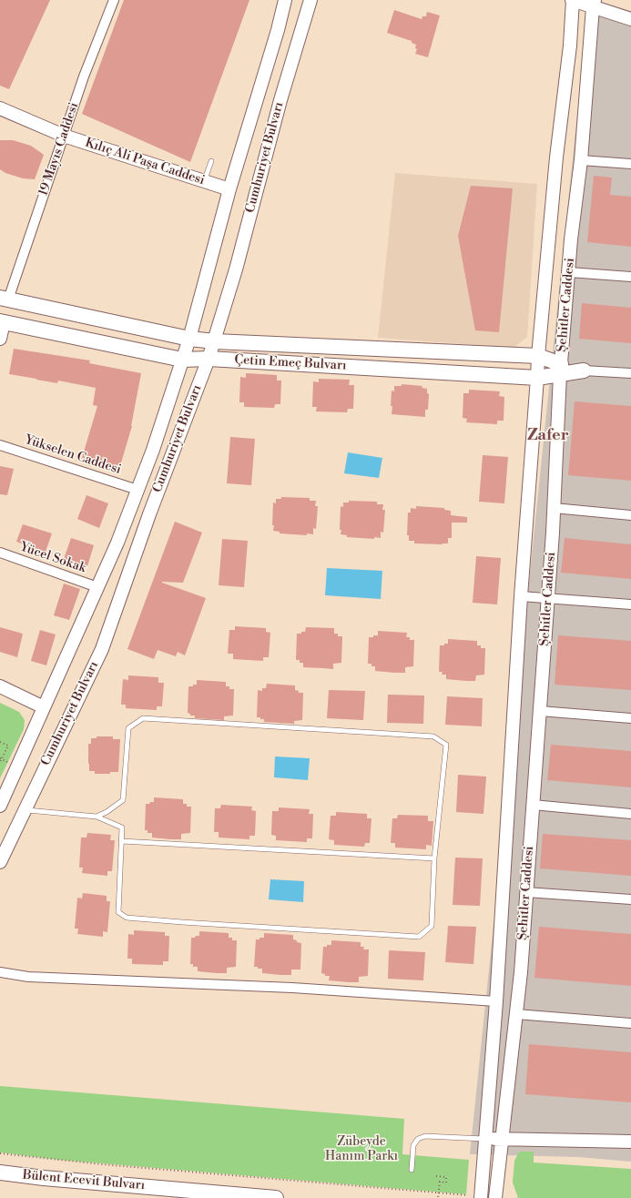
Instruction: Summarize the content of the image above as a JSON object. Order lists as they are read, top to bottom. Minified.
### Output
{"streets":{"main road":["Çetin Emeç Bulvarı","Bülent Ecevit Bulvarı"],"street":["19 Mayıs Caddesi","Cumhuriyet Bulvarı","Kılıç Ali Paşa Caddesi","Şehitler Caddesi","Yükselen Caddesi","Yücel Sokak"]},"crossings":[["19 Mayıs Caddesi","Kılıç Ali Paşa Caddesi"],["Cumhuriyet Bulvarı","Kılıç Ali Paşa Caddesi"],["Cumhuriyet Bulvarı","Çetin Emeç Bulvarı"],["Cumhuriyet Bulvarı","Yükselen Caddesi"],["Cumhuriyet Bulvarı","Yücel Sokak"],["Şehitler Caddesi","Çetin Emeç Bulvarı"]],"districts":["Zafer"],"parks":["Zübeyde Hanım Parkı"]}
